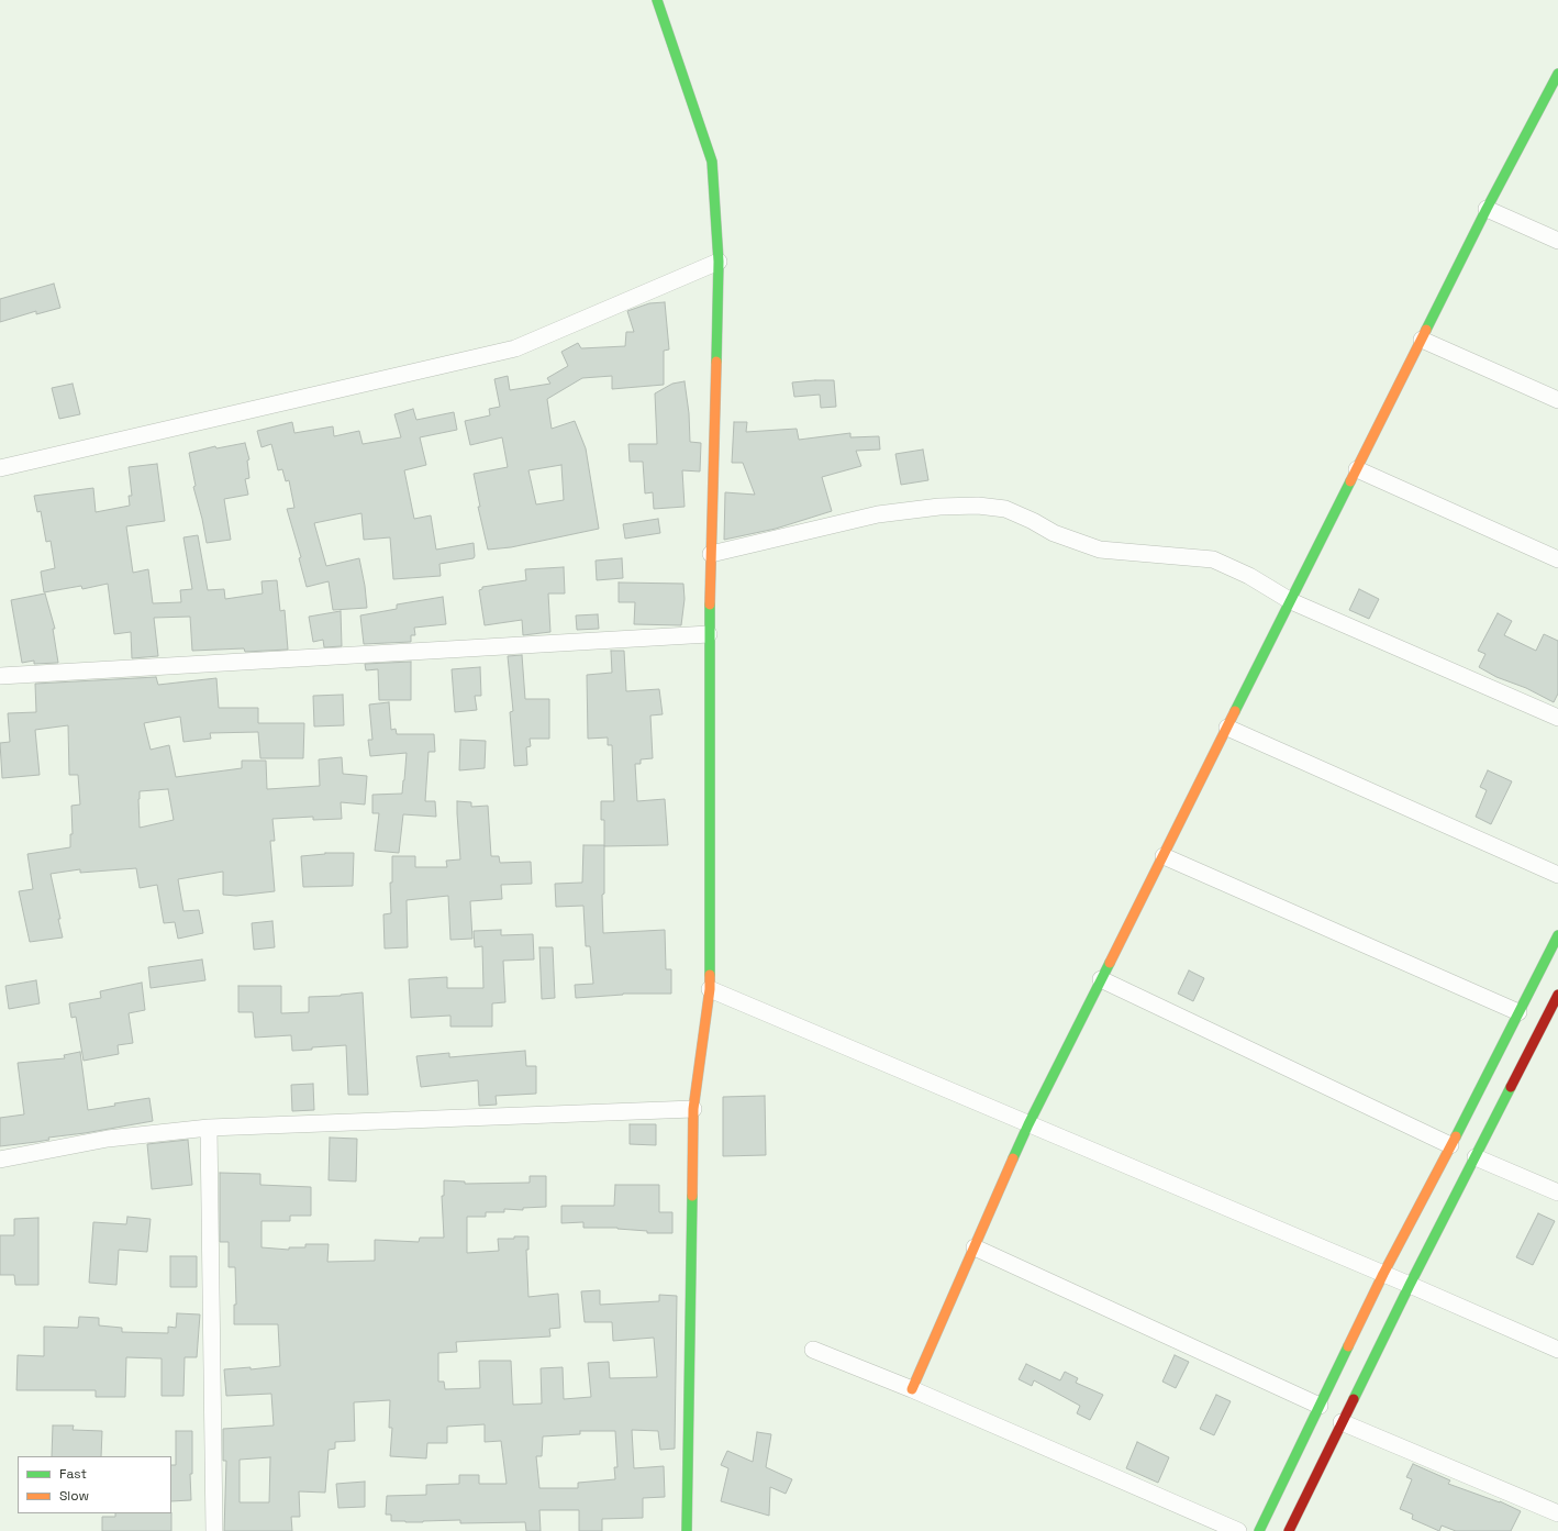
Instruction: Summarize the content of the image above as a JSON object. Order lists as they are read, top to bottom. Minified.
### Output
{"legend":["Fast","Slow"]}
